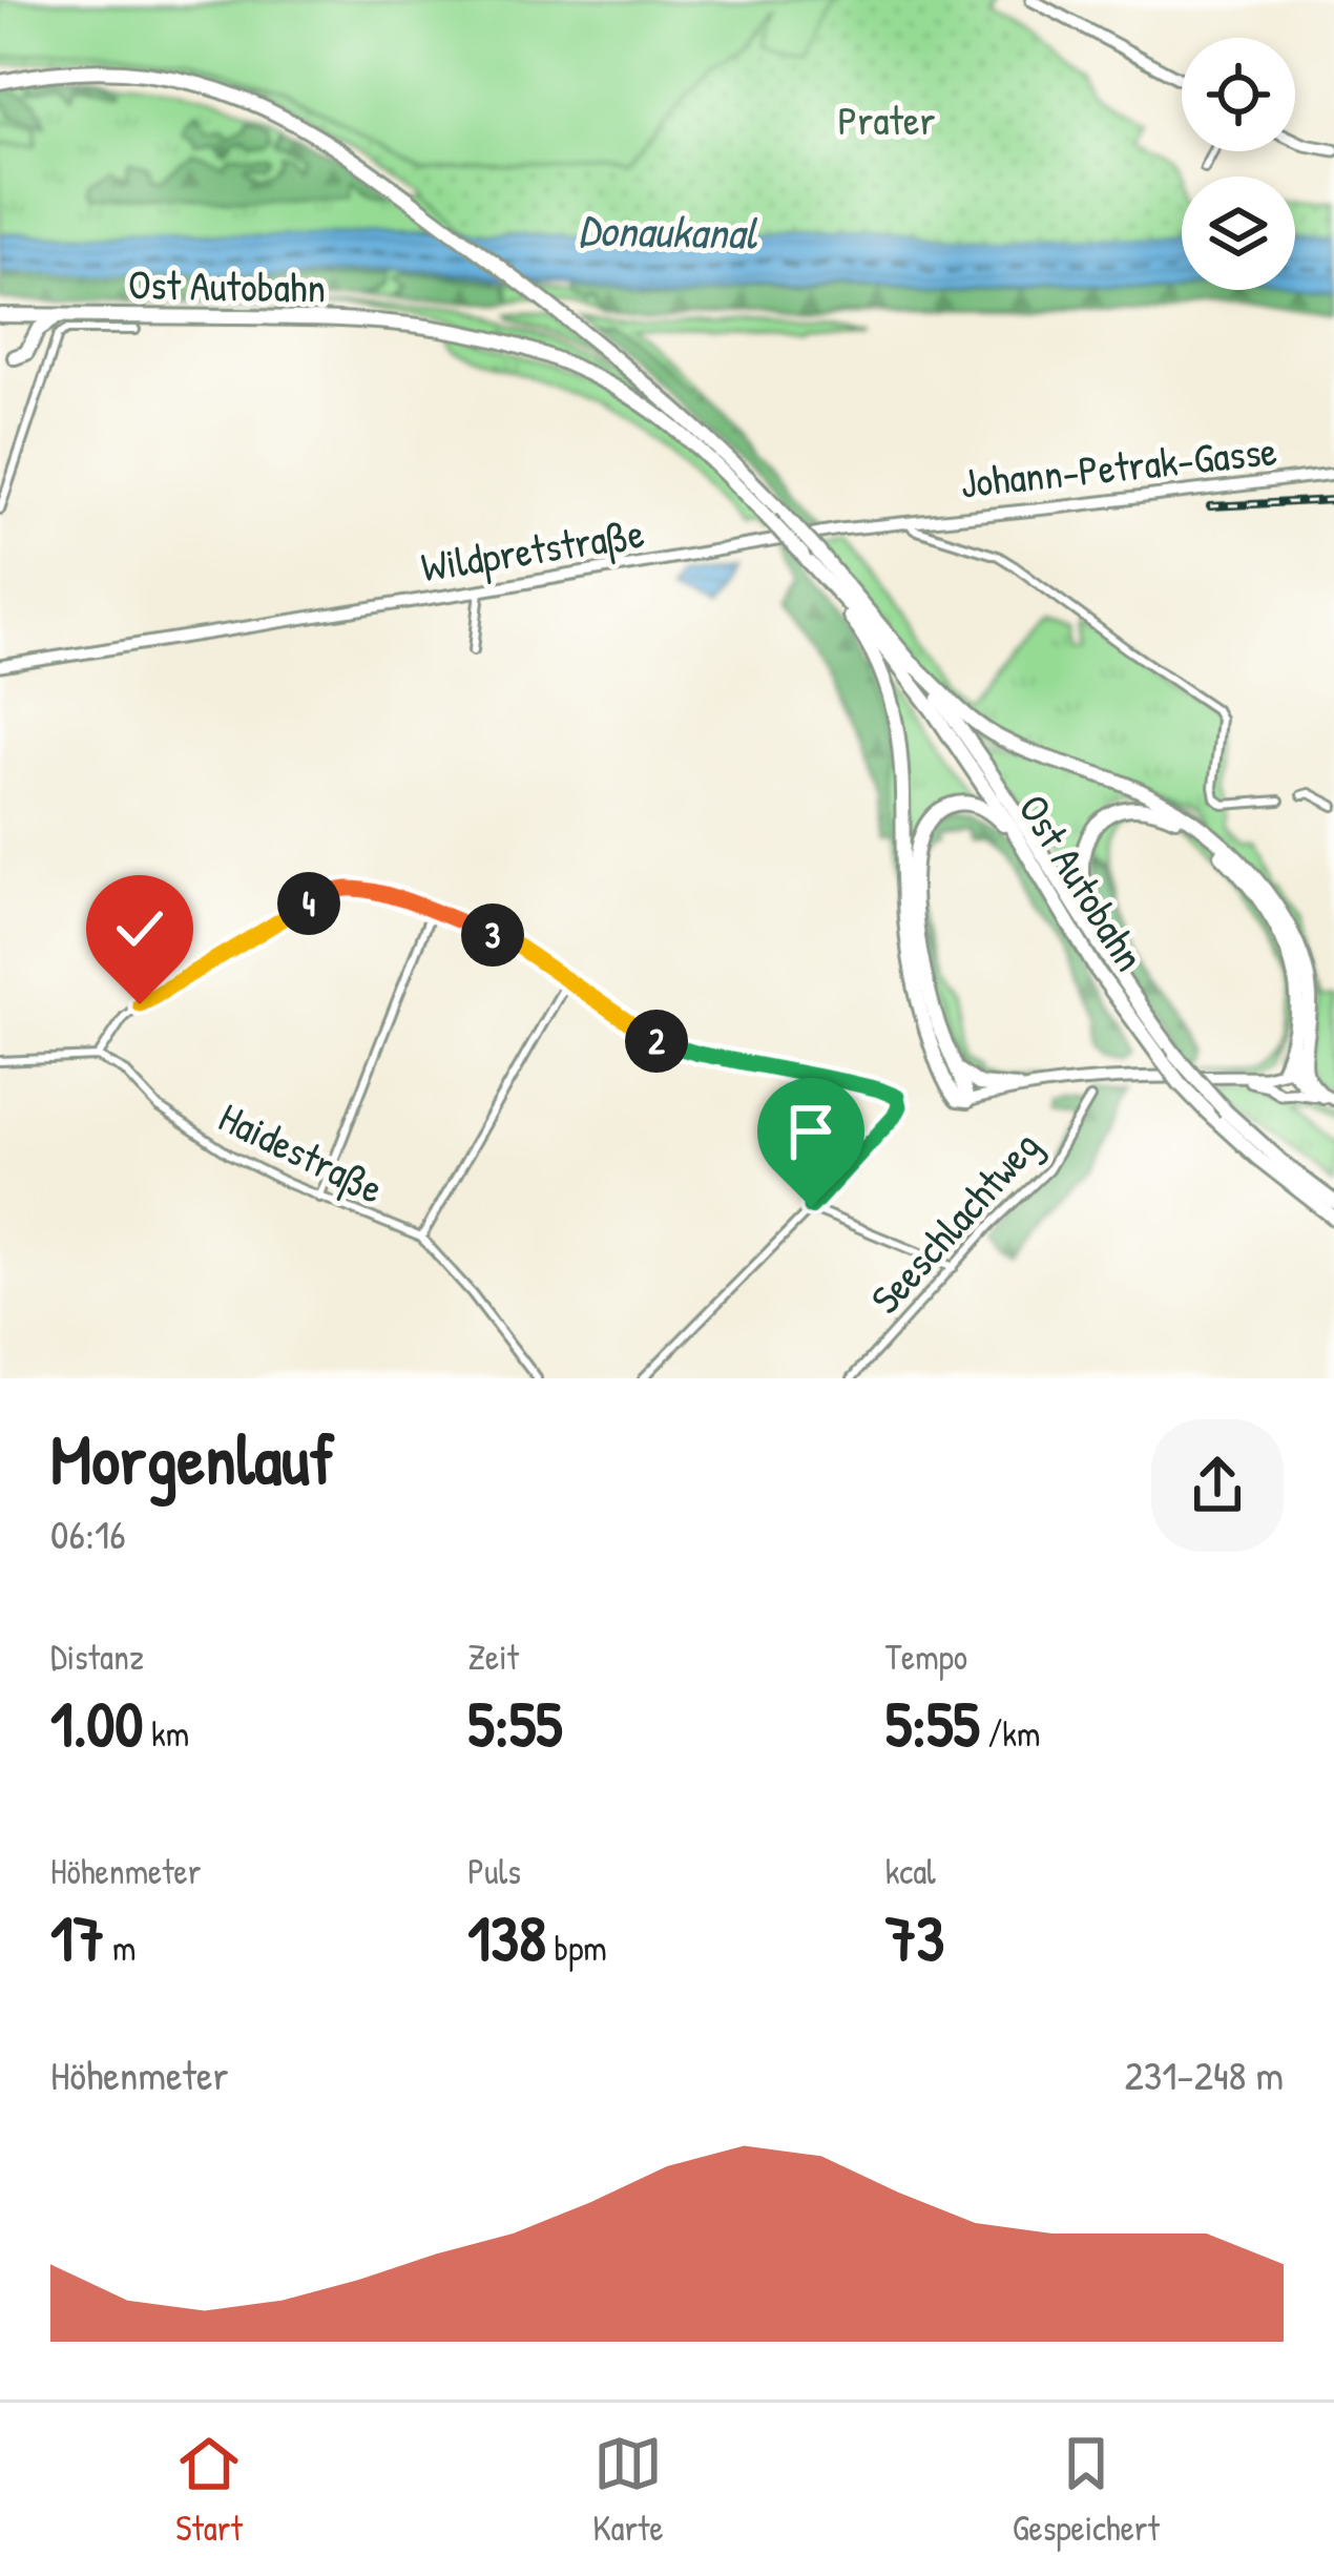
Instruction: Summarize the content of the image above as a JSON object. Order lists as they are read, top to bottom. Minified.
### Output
{"streets":{"highway":["Ost Autobahn"],"main road":["Johann-Petrak-Gasse","Wildpretstraße"],"street":["Haidestraße","Seeschlachtweg"]},"crossings":[["Johann-Petrak-Gasse","Wildpretstraße"]],"water":["Donaukanal"],"parks":["Prater"],"page":{"pins":["4","3","2"],"heading":["Morgenlauf","06:16"],"stats":[["Distanz","1.00 km"],["Zeit","5:55"],["Tempo","5:55 /km"],["Höhenmeter","17 m"],["Puls","138 bpm"],["kcal","73"]],"chart":["Höhenmeter","231–248 m"],"tabs":["Start","Karte","Gespeichert"]}}
